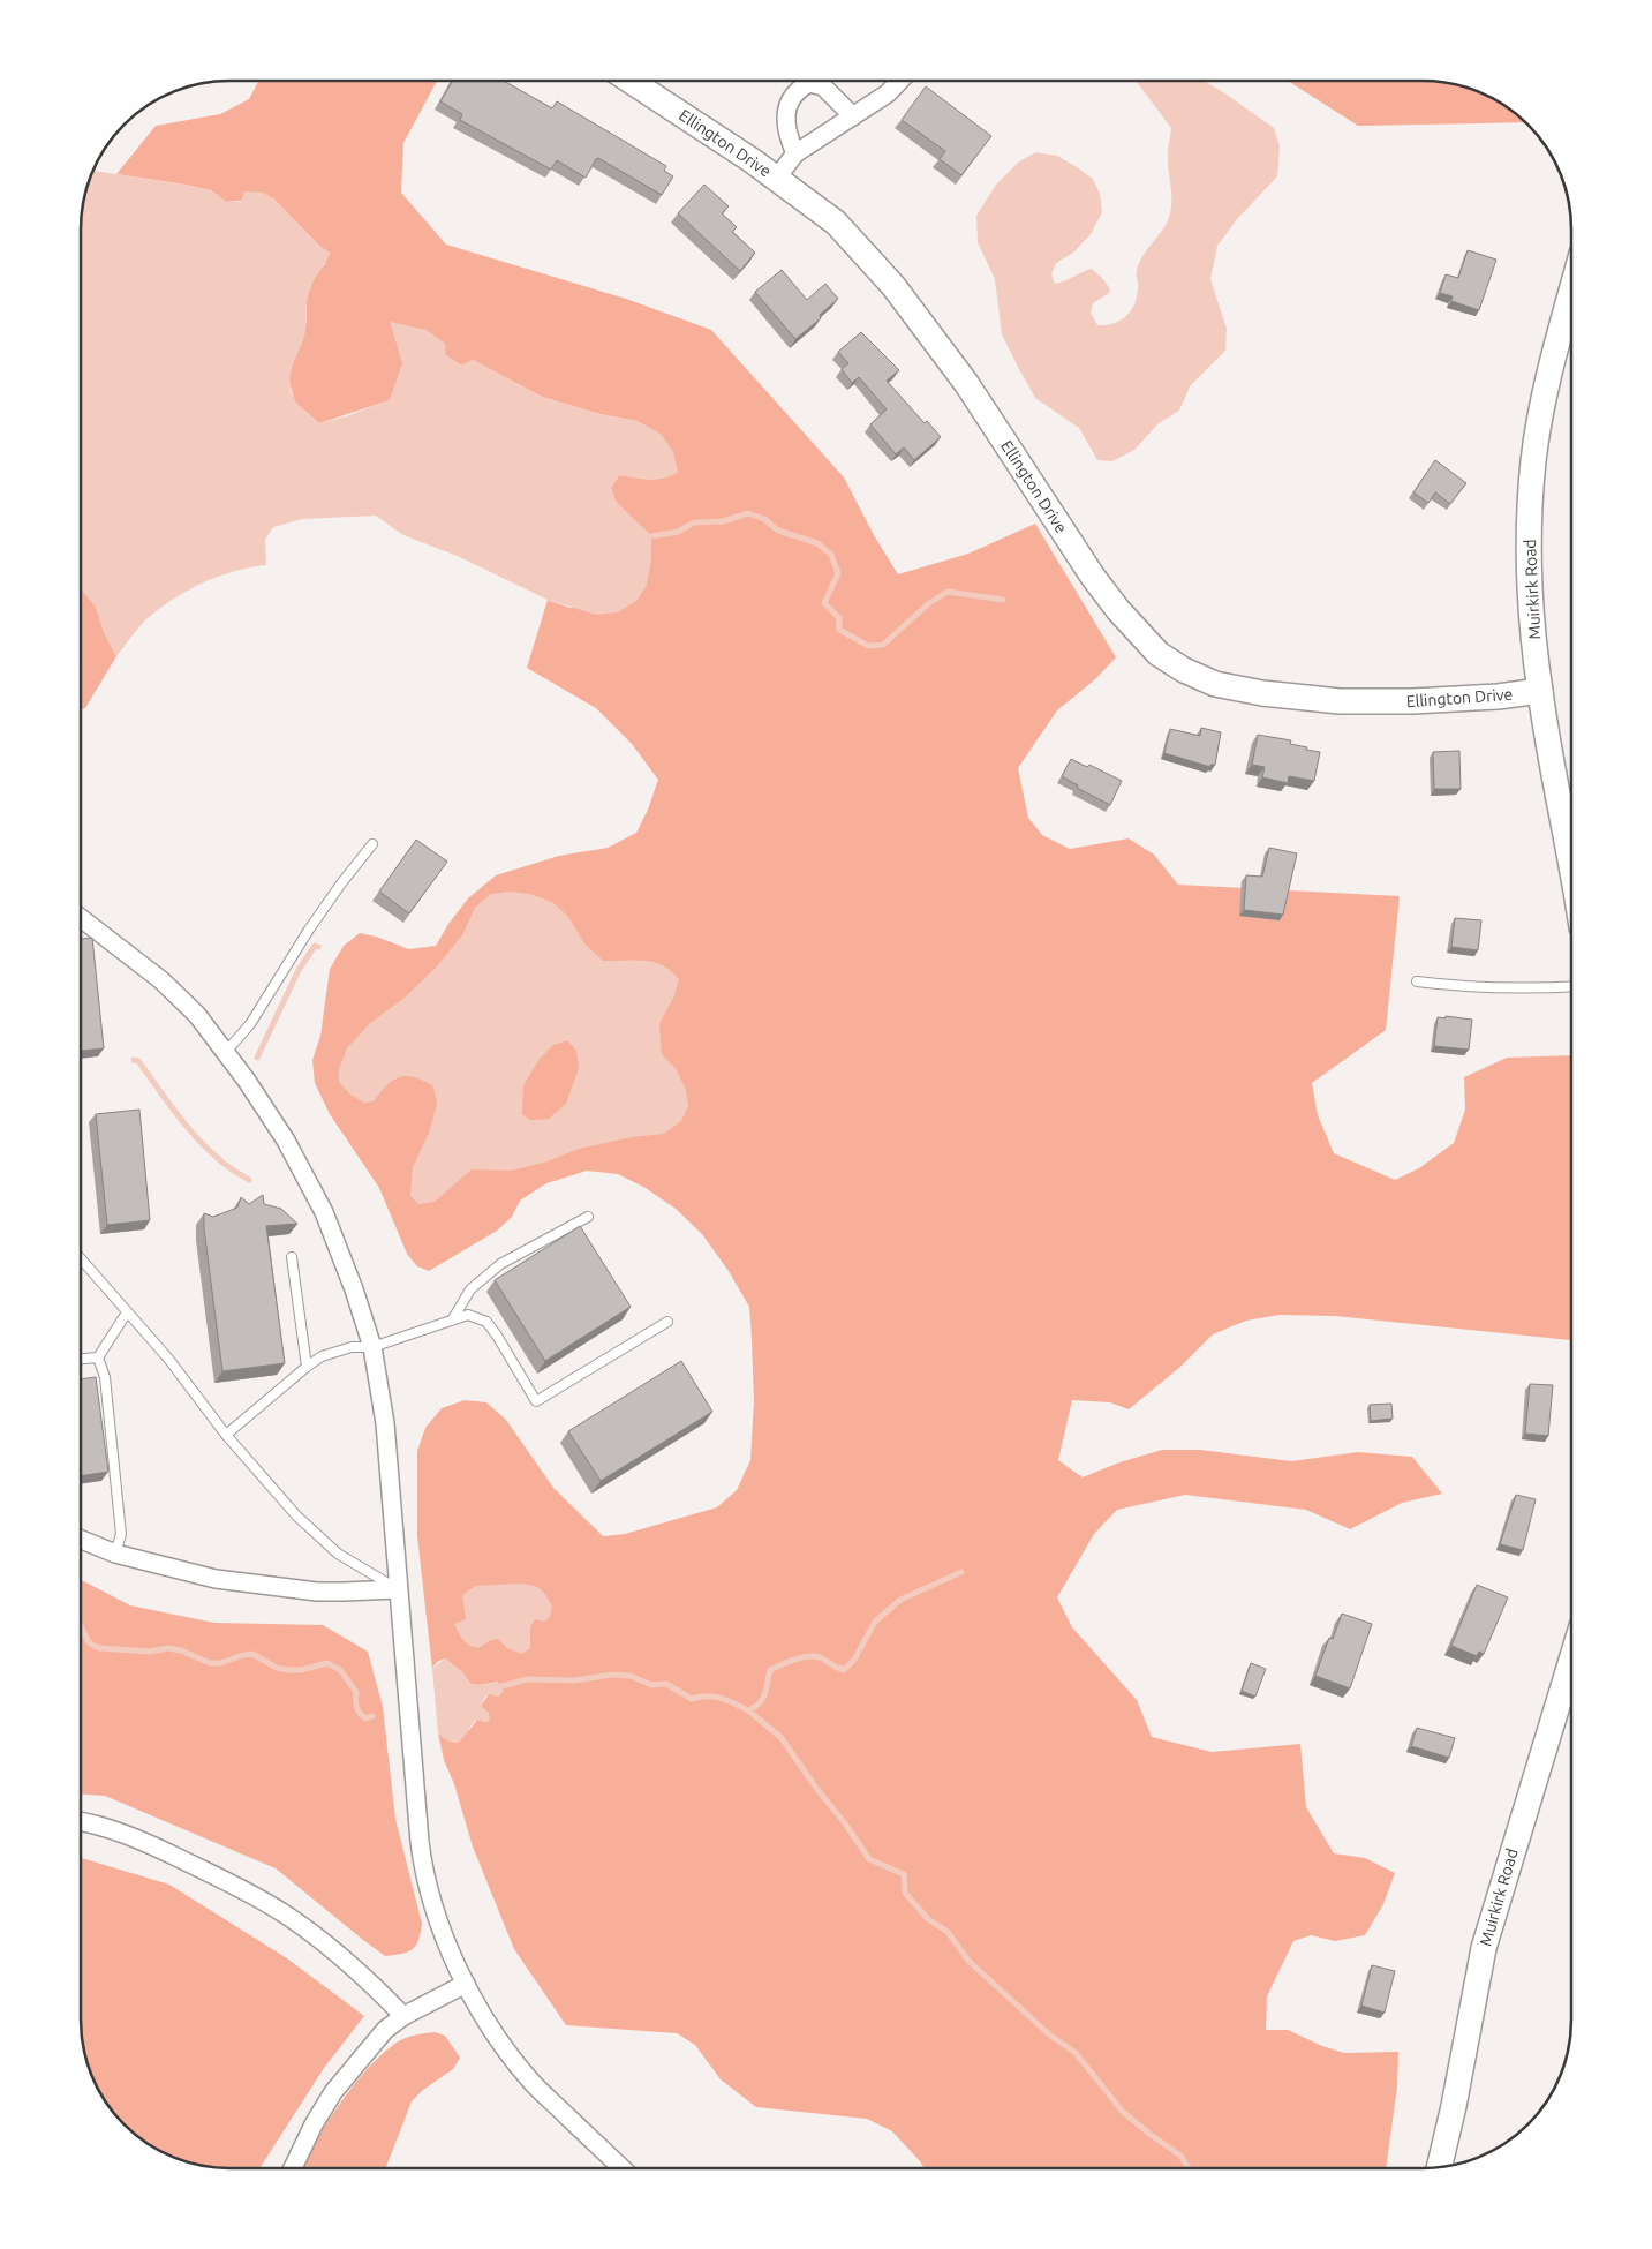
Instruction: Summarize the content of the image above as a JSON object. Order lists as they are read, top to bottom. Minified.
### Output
{"streets":{"main road":["Ellington Drive","Muirkirk Road"]},"crossings":[["Ellington Drive","Muirkirk Road"]]}
